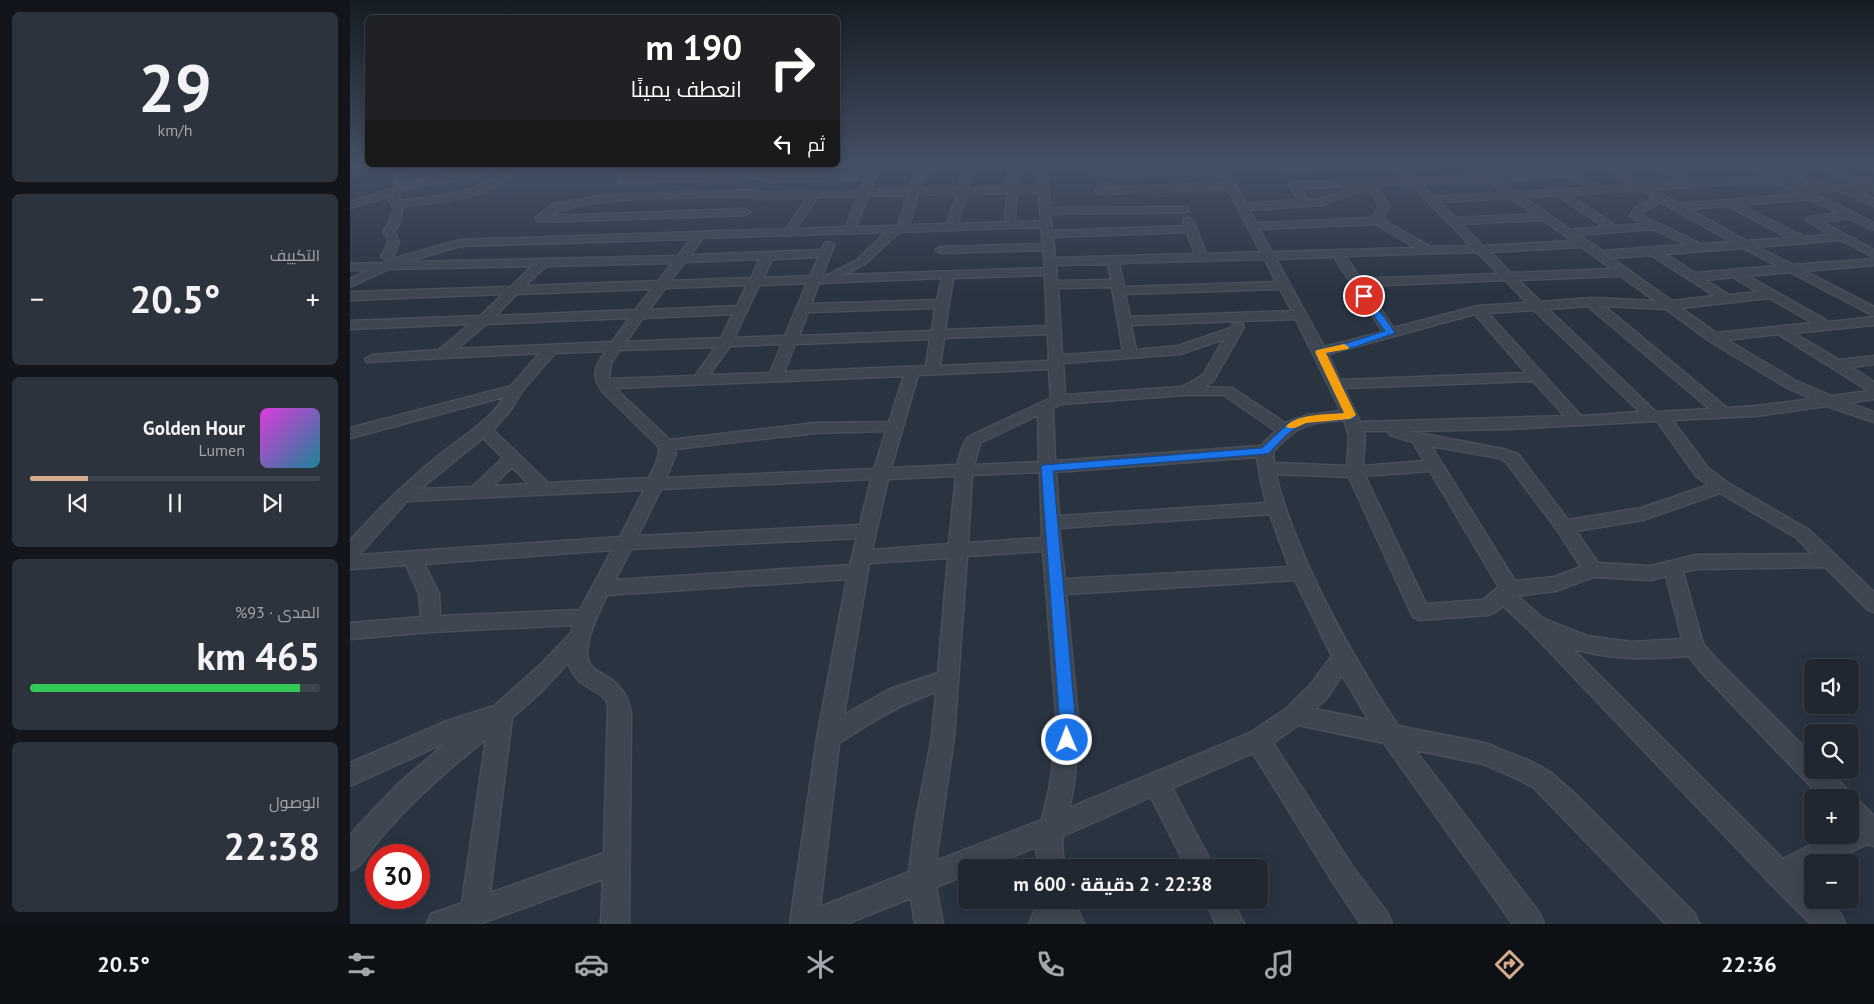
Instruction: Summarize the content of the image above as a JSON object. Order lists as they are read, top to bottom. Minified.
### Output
{"page":{"tile":[["29","km/h"],"التكييف",["المدى · 93%","465 km"],["الوصول","22:38"]],"turn":["190 m","انعطف يمينًا"],"then":"ثم","heat":["−","20.5°","+"],"song":["Golden Hour","Lumen"],"map_buttons":["+","−"],"limit":"30","trip":"22:38 · 2 دقيقة · 600 m","tabs":["22:36","20.5°"]}}
